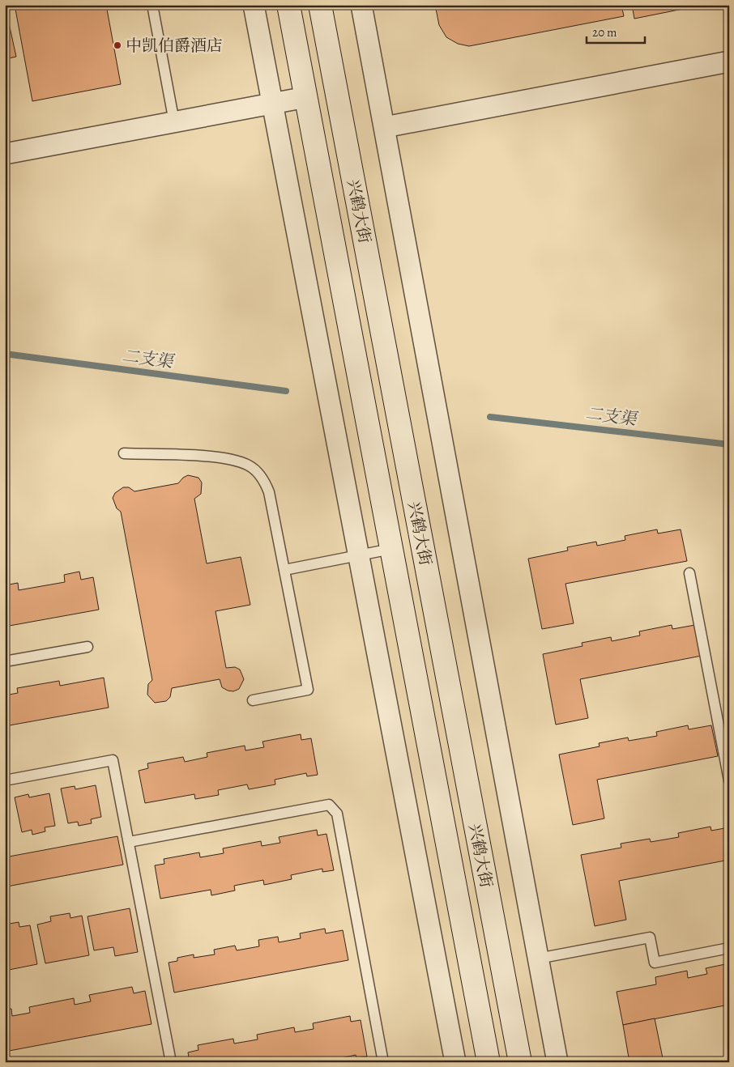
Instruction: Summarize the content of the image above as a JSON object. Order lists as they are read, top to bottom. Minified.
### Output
{"streets":{"main road":["兴鹤大街"]},"water":["二支渠"],"places":["中凯伯爵酒店"],"scale_bar":"20 m"}
